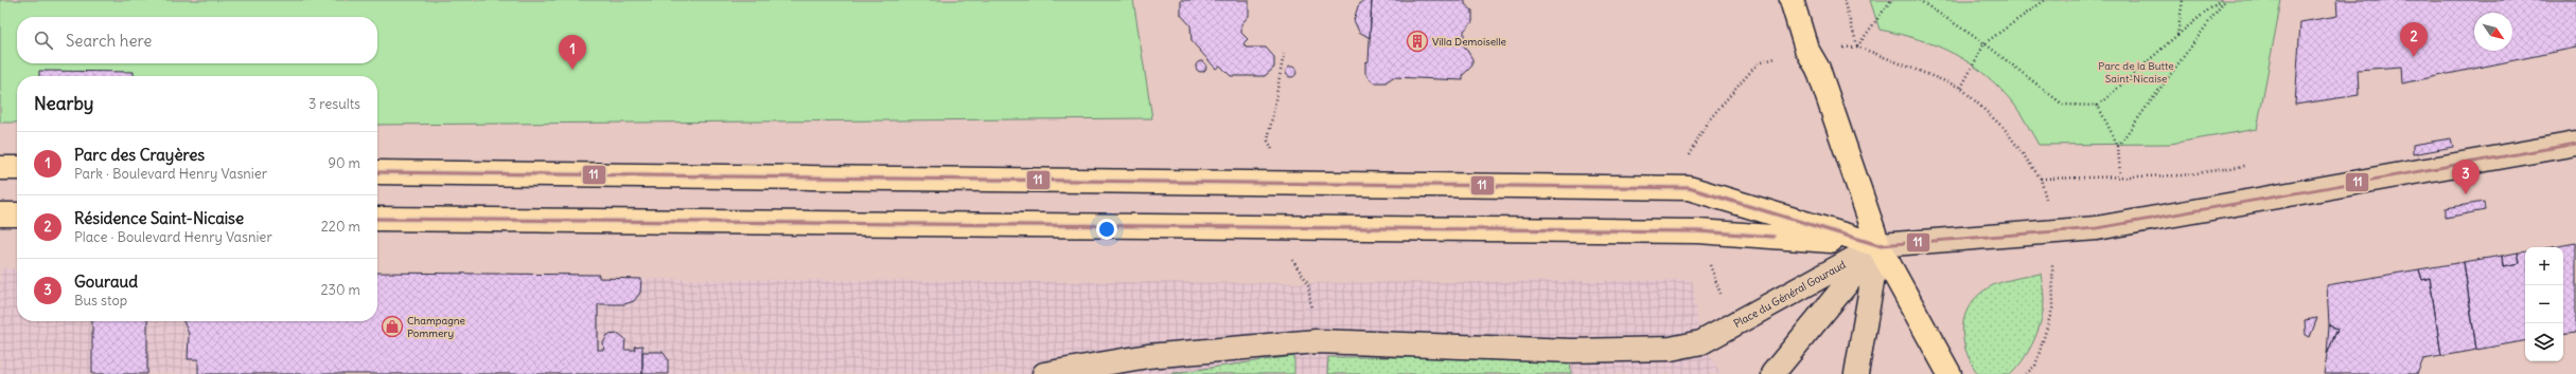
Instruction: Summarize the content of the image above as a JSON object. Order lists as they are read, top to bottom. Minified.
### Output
{"streets":{"main road":["Place du Général Gouraud"]},"parks":["Parc de la Butte Saint-Nicaise"],"places":{"building":["Villa Demoiselle"],"shop":["Champagne Pommery"]},"lines":["transit line 11"],"north":"bottom right","page":{"search":"Search here","pins":["2","1","3"],"heading":["Nearby","3 results"],"list":[{"mark":"1","name":"Parc des Crayères","note":"Park · Boulevard Henry Vasnier","value":"90 m"},{"mark":"2","name":"Résidence Saint-Nicaise","note":"Place · Boulevard Henry Vasnier","value":"220 m"},{"mark":"3","name":"Gouraud","note":"Bus stop","value":"230 m"}],"map_buttons":["+","−"]}}
